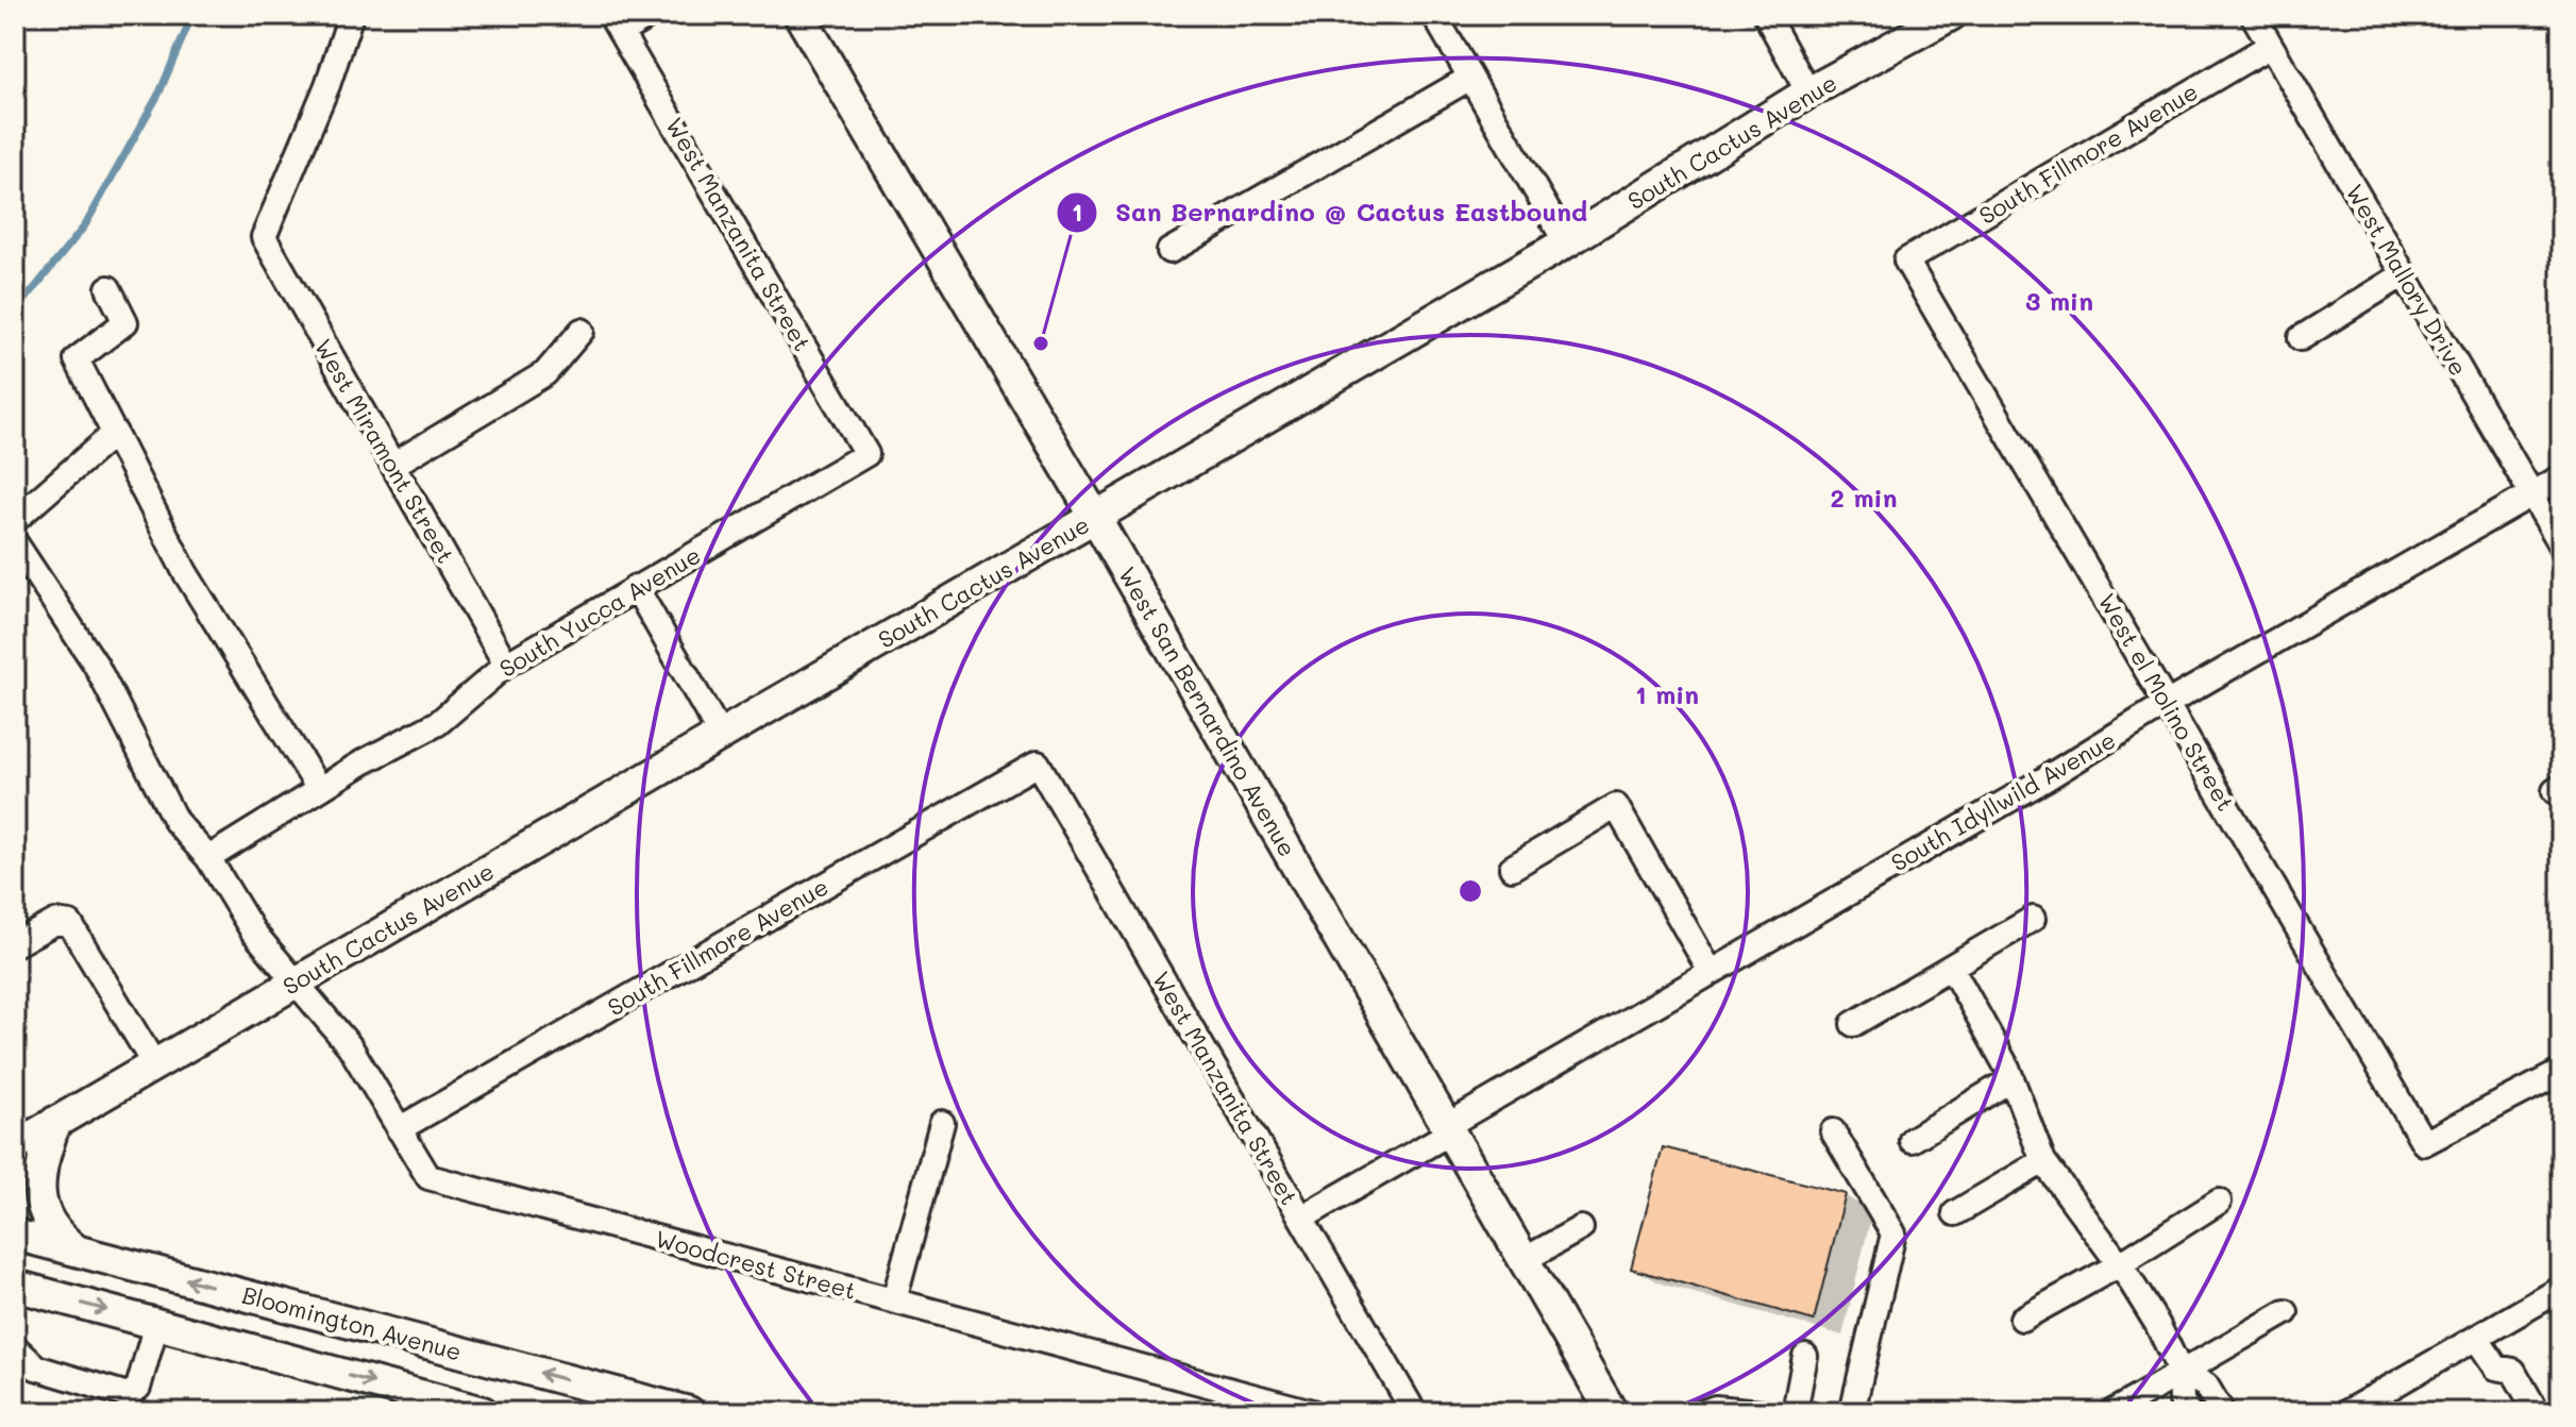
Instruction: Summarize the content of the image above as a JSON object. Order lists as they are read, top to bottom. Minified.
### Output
{"streets":{"main road":["South Cactus Avenue","West San Bernardino Avenue","Bloomington Avenue"],"street":["South Fillmore Avenue","West Manzanita Street","West Mallory Drive","West Miramont Street","South Yucca Avenue","West el Molino Street","South Idyllwild Avenue","Woodcrest Street"]},"crossings":[["South Cactus Avenue","West San Bernardino Avenue"],["South Cactus Avenue","Woodcrest Street"],["South Fillmore Avenue","West Manzanita Street"],["South Fillmore Avenue","West Mallory Drive"],["South Fillmore Avenue","West el Molino Street"],["South Fillmore Avenue","Woodcrest Street"],["West Manzanita Street","South Yucca Avenue"],["West Manzanita Street","South Idyllwild Avenue"],["West Mallory Drive","South Idyllwild Avenue"],["West Miramont Street","South Yucca Avenue"],["South Yucca Avenue","Woodcrest Street"],["West el Molino Street","South Idyllwild Avenue"],["West San Bernardino Avenue","South Idyllwild Avenue"]],"places":["San Bernardino @ Cactus Eastbound"],"rings":["3 min","2 min","1 min"]}
